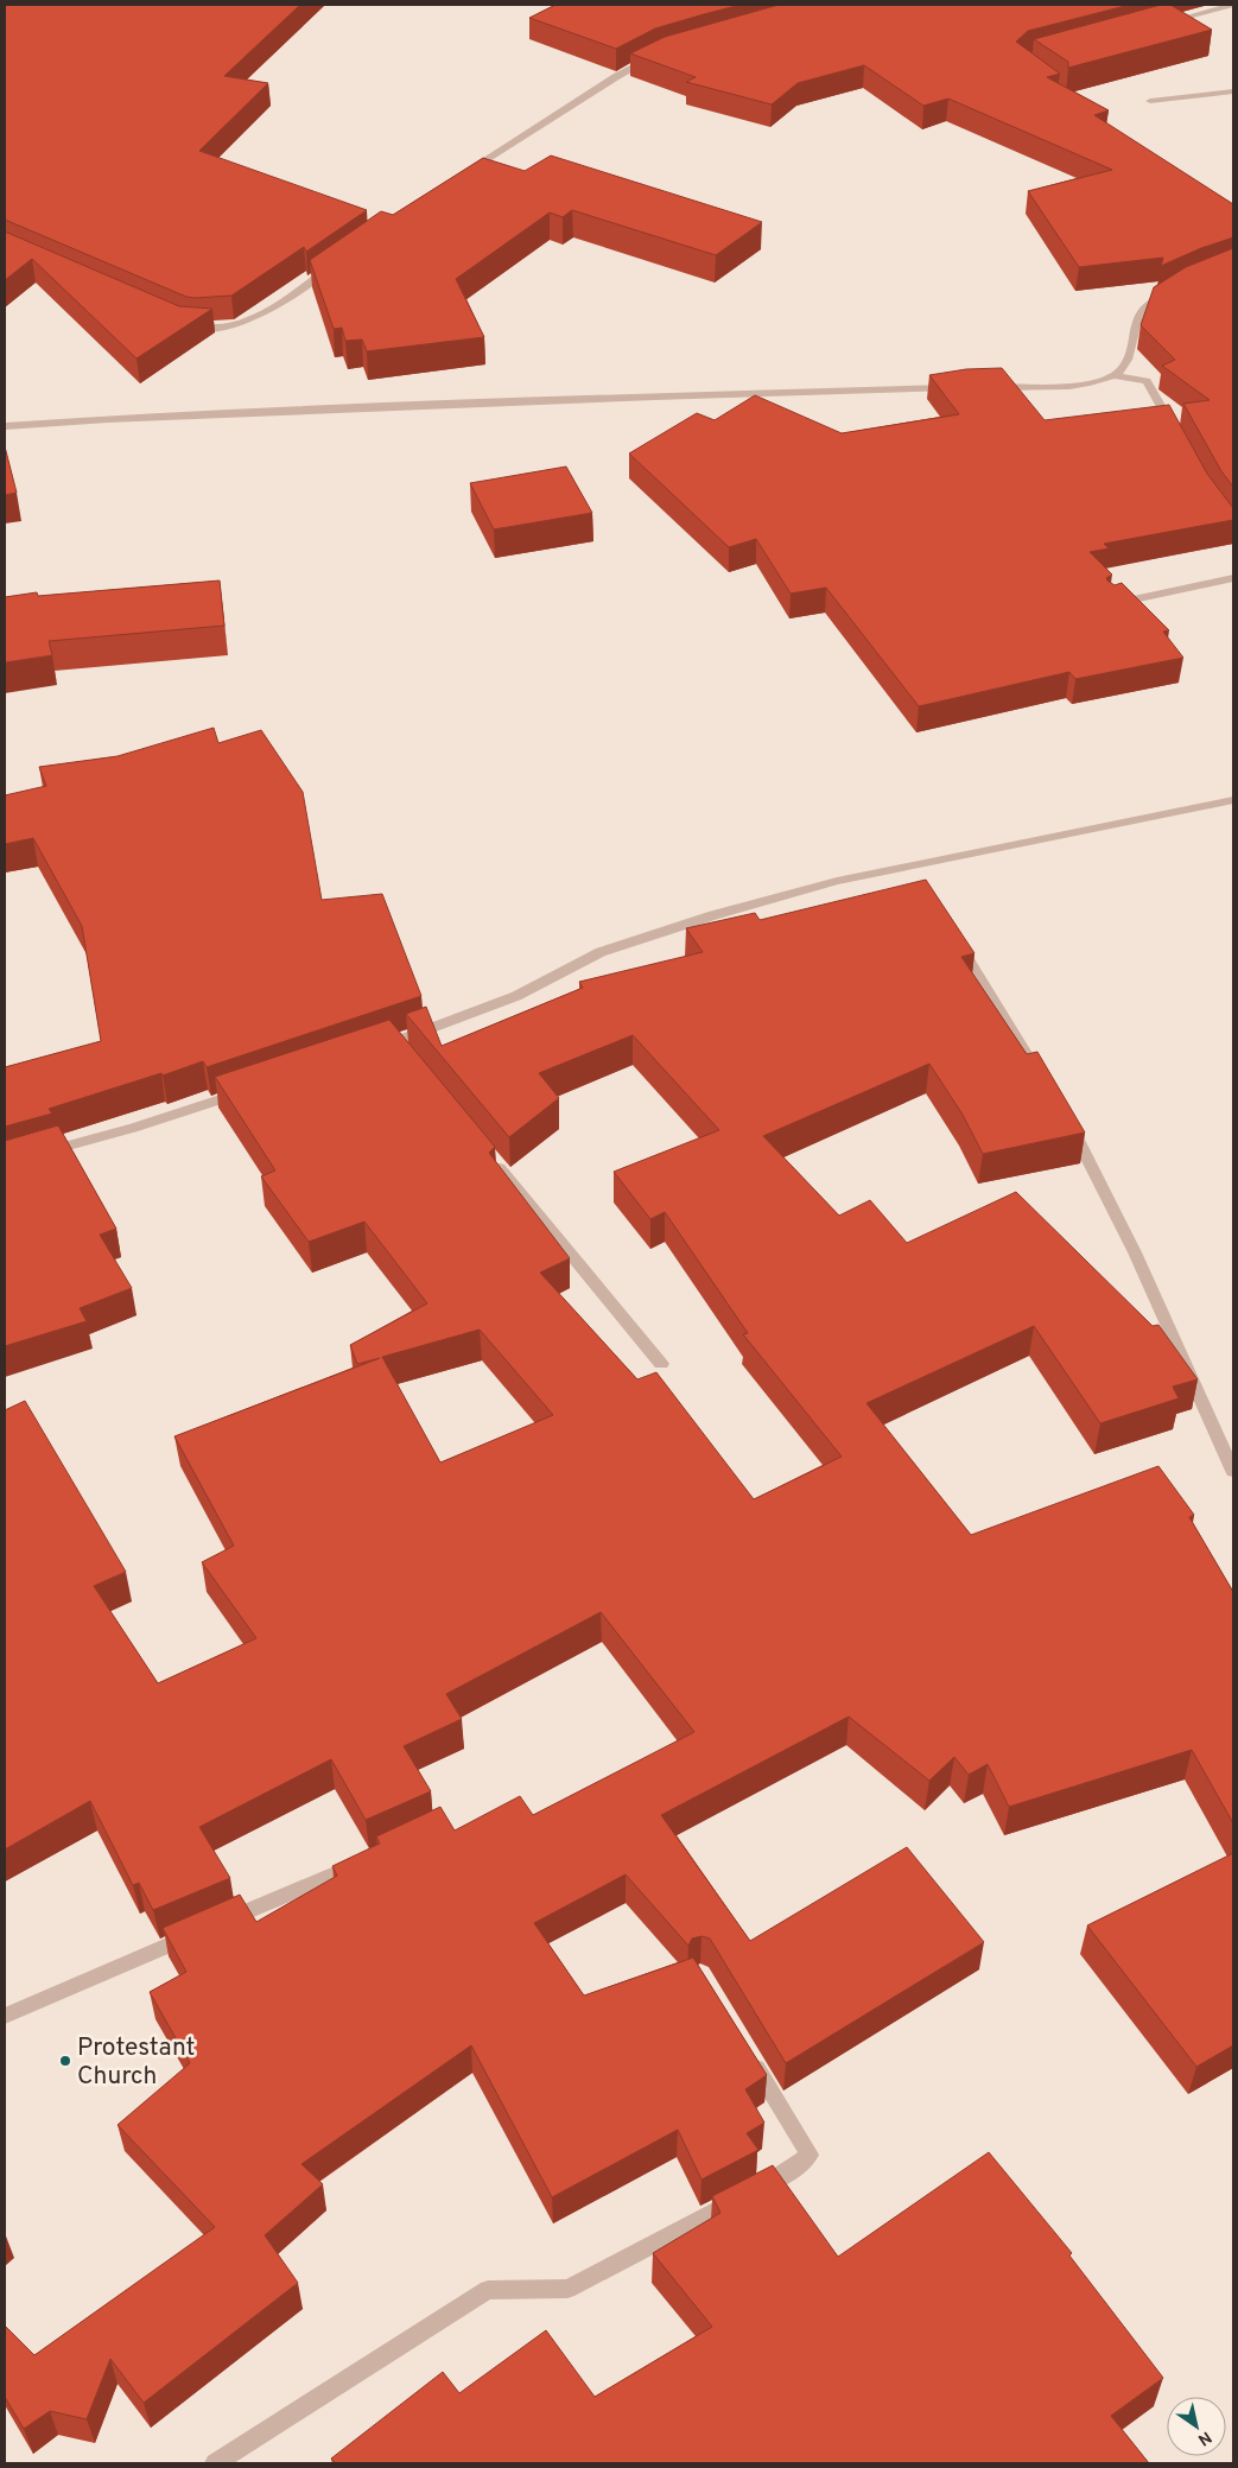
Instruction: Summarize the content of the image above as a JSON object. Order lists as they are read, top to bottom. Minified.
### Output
{"places":["Protestant Church"],"north":"bottom right"}
